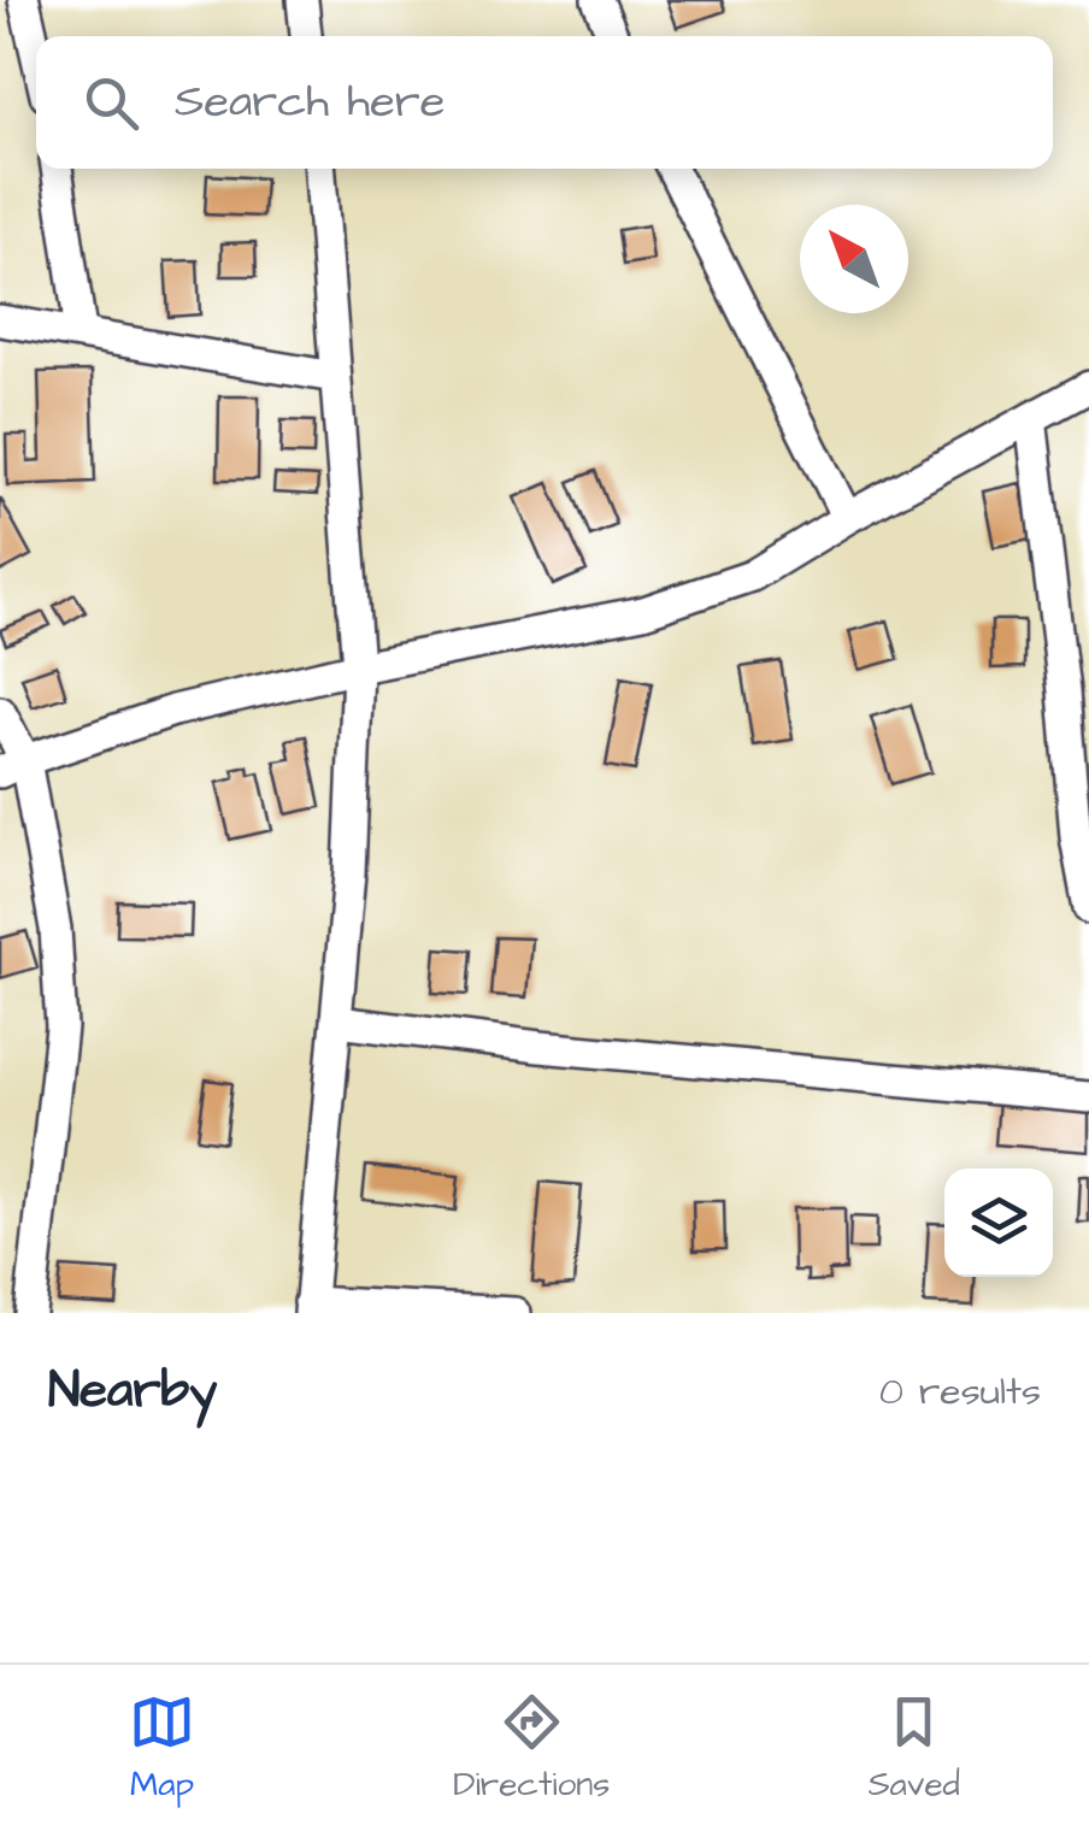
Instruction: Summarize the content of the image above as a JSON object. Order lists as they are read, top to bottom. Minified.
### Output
{"north":"top left","page":{"search":"Search here","heading":["Nearby","0 results"],"nav":["Map","Directions","Saved"]}}
